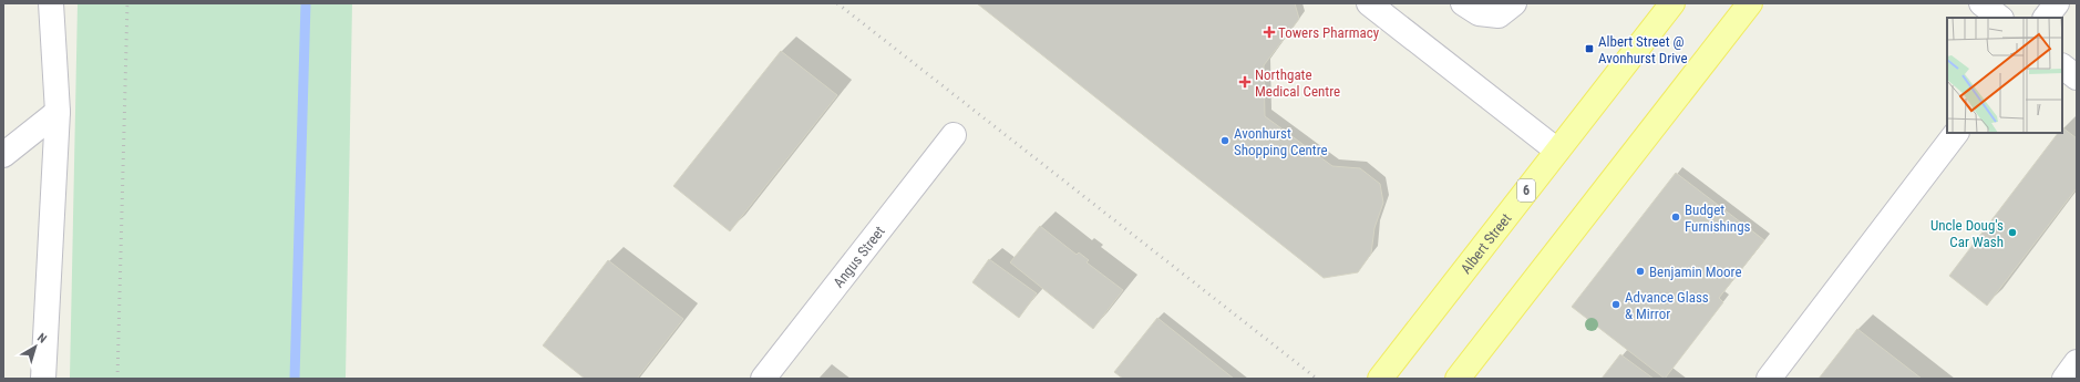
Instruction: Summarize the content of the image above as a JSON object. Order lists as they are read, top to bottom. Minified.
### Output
{"streets":{"main road":["6","Albert Street"],"street":["Angus Street"]},"places":{"health":["Towers Pharmacy","Northgate Medical Centre"],"transit":["Albert Street @ Avonhurst Drive"],"other":["Avonhurst Shopping Centre","Budget Furnishings","Uncle Doug's Car Wash","Benjamin Moore","Advance Glass & Mirror"]},"north":"top right"}
